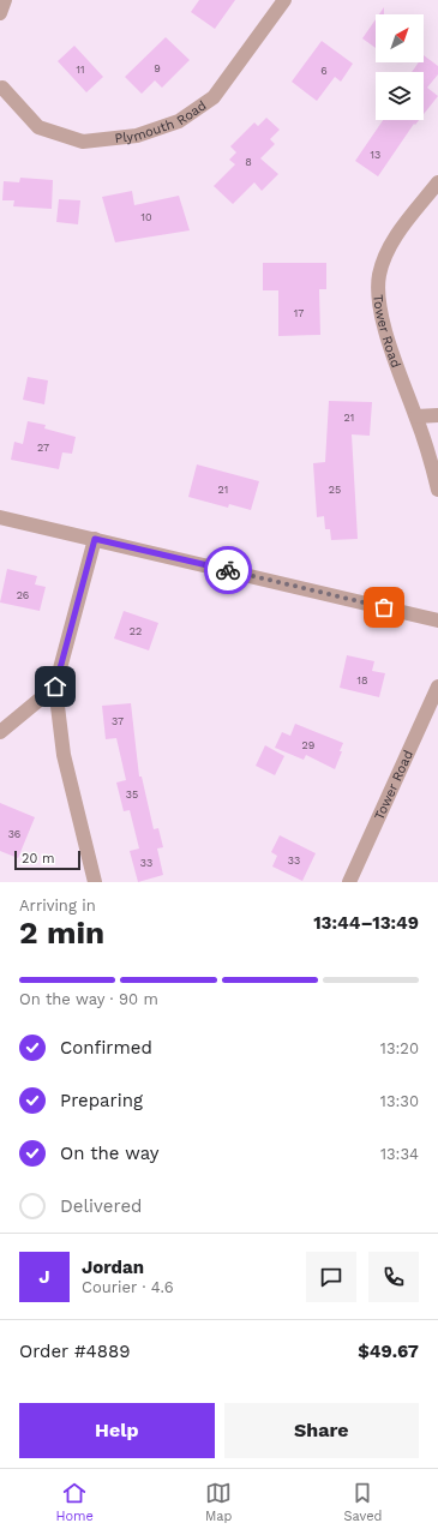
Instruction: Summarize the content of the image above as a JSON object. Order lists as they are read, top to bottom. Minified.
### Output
{"streets":{"street":["Plymouth Road","Tower Road"]},"house_numbers":["9","11","6","13","8","10","17","21","27","21","25","26","22","18","37","29","35","36","33","33"],"scale_bar":"20 m","north":"top right","page":{"scale":"20 m","heading":["2 min","Arriving in","13:44–13:49"],"panel":["Jordan","Courier · 4.6","Order #4889","$49.67"],"bar":"On the way · 90 m","list":[["Confirmed","13:20"],["Preparing","13:30"],["On the way","13:34"],"Delivered"],"round":"J","buttons":["Help","Share"],"tabs":["Home","Map","Saved"]}}
